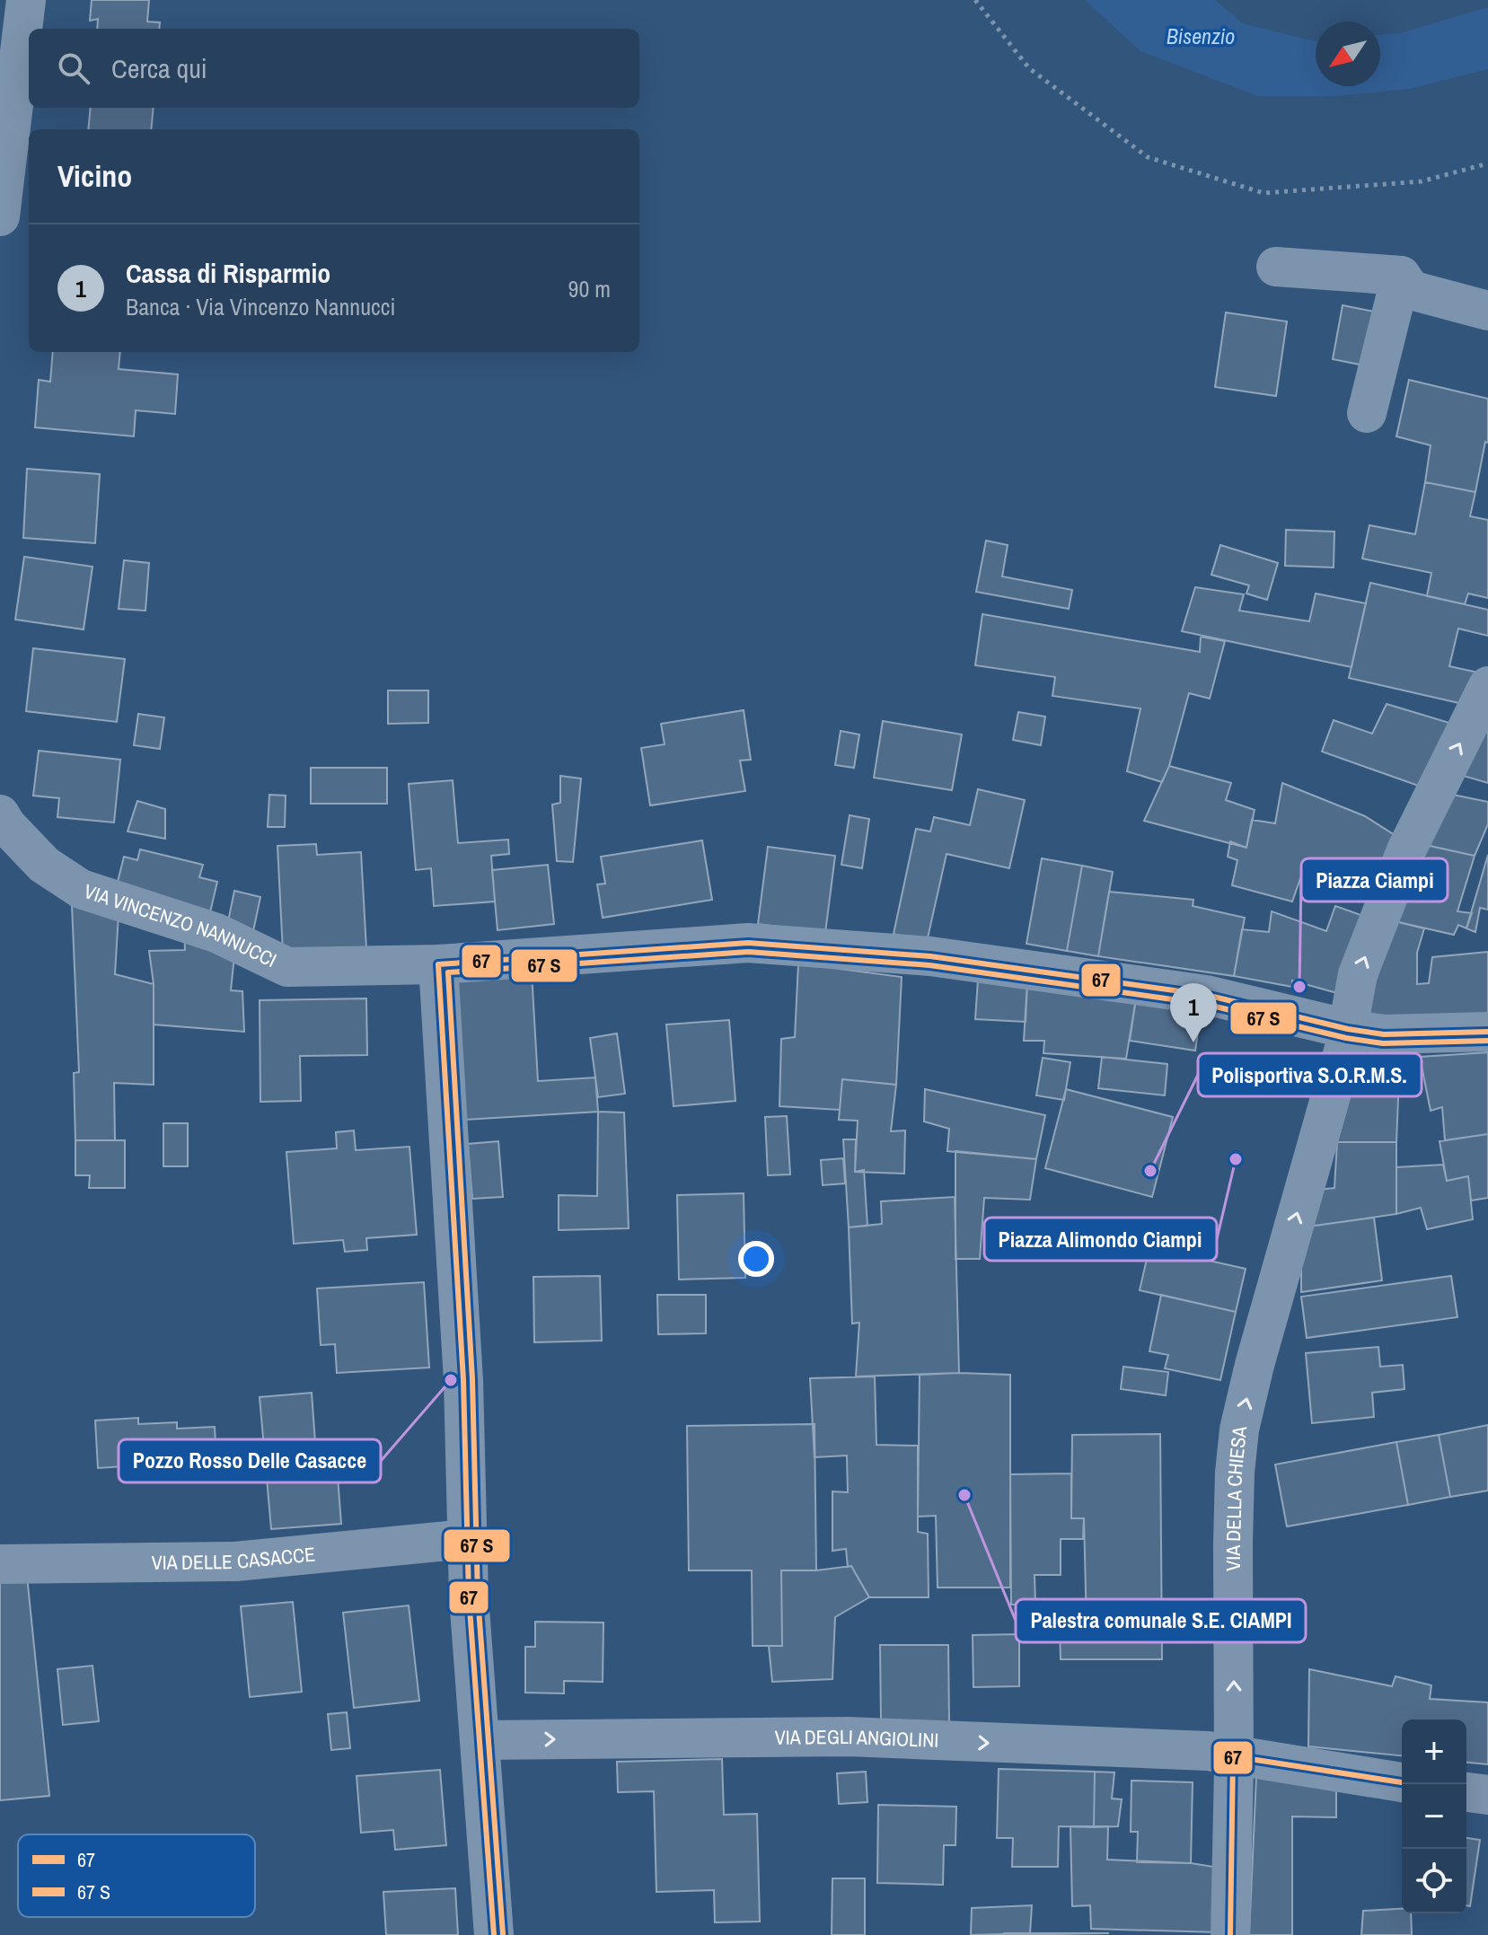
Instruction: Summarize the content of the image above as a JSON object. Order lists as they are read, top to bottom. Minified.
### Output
{"streets":{"street":["VIA VINCENZO NANNUCCI","VIA DELLA CHIESA","VIA DELLE CASACCE","VIA DEGLI ANGIOLINI"]},"crossings":[["VIA VINCENZO NANNUCCI","VIA DELLA CHIESA"],["VIA DELLA CHIESA","VIA DEGLI ANGIOLINI"]],"one_way":["VIA DELLA CHIESA","VIA DEGLI ANGIOLINI"],"water":["Bisenzio"],"places":["Piazza Ciampi","Piazza Alimondo Ciampi","Polisportiva S.O.R.M.S.","Pozzo Rosso Delle Casacce","Palestra comunale S.E. CIAMPI"],"lines":["transit line 67"],"legend":["67","67 S"],"north":"bottom left","page":{"search":"Cerca qui","heading":"Vicino","list":[{"mark":"1","name":"Cassa di Risparmio","note":"Banca · Via Vincenzo Nannucci","value":"90 m"}],"pins":"1","map_buttons":["+","−"]}}
